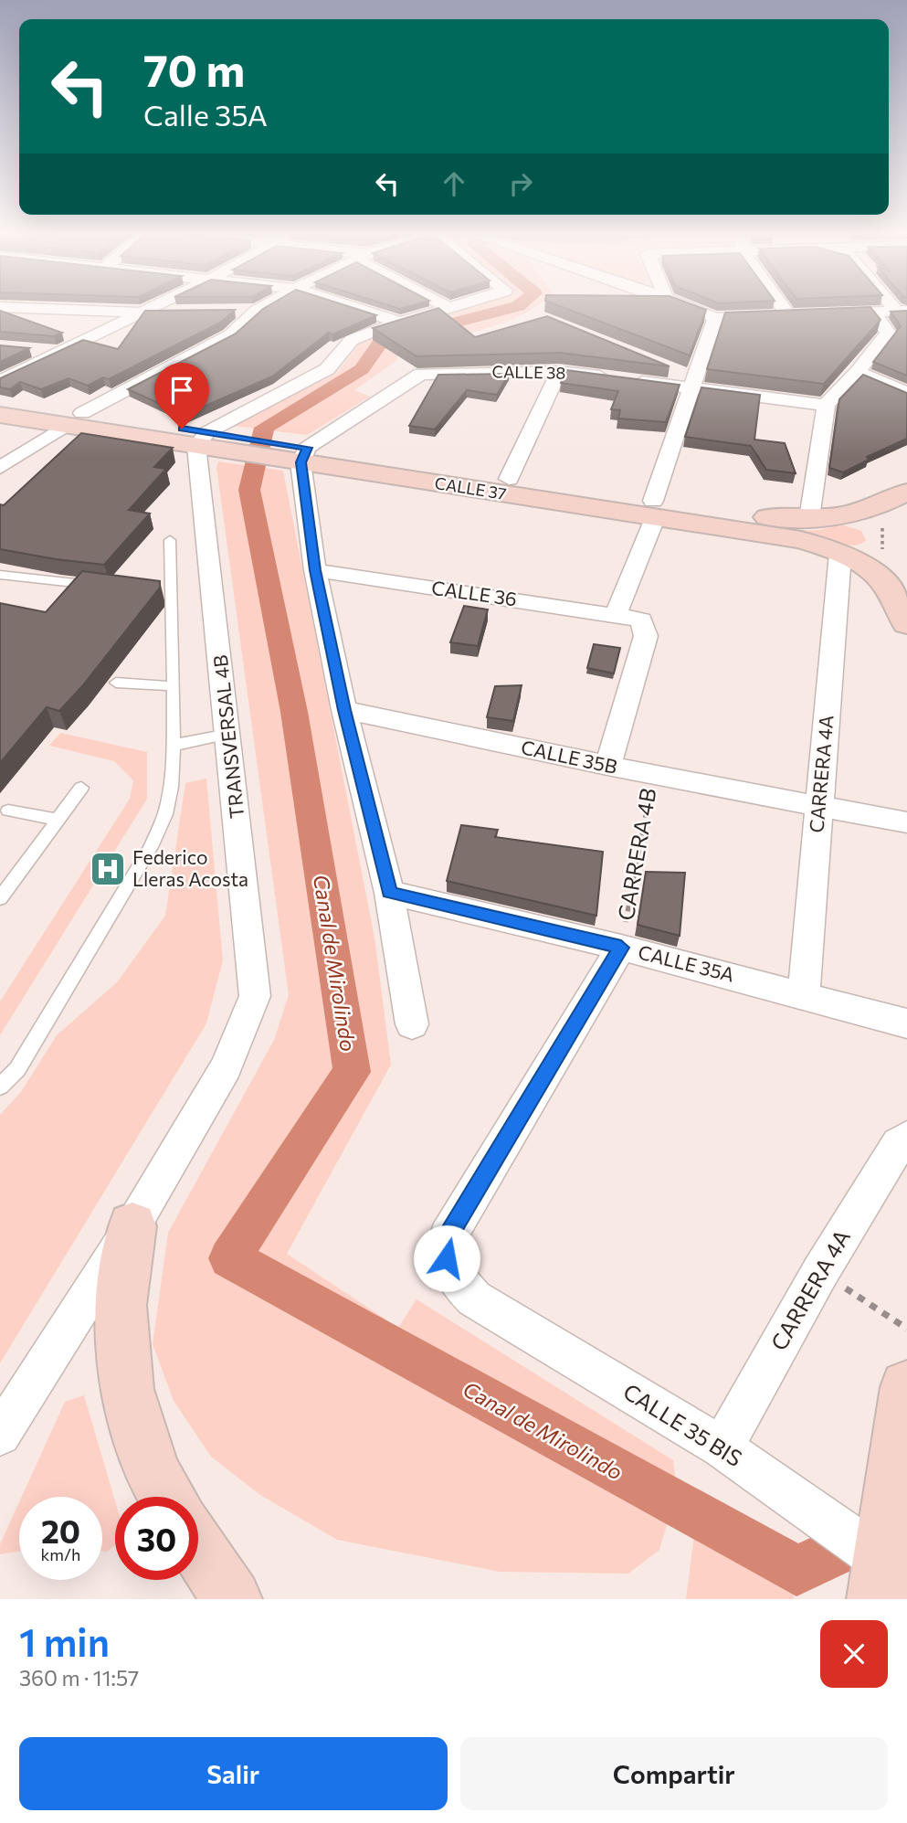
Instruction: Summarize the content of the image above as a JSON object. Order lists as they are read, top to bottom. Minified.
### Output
{"streets":{"main road":["CALLE 37"],"street":["CALLE 38","CALLE 36","TRANSVERSAL 4B","CALLE 35B","CARRERA 4A","CARRERA 4B","CALLE 35A","CALLE 35 BIS"]},"crossings":[["CALLE 38","CALLE 37"],["CALLE 37","TRANSVERSAL 4B"],["CALLE 37","CARRERA 4A"],["CALLE 35B","CARRERA 4A"],["CALLE 35B","CARRERA 4B"],["CARRERA 4A","CALLE 35A"],["CARRERA 4A","CALLE 35 BIS"],["CARRERA 4B","CALLE 35A"],["CARRERA 4B","CALLE 35 BIS"]],"water":["Canal de Mirolindo"],"places":{"hospital":["Federico Lleras Acosta"]},"page":{"turn":["70 m","Calle 35A"],"speed":"20 km/h","limit":"30","heading":["1 min","360 m · 11:57"],"buttons":["Salir","Compartir"]}}
